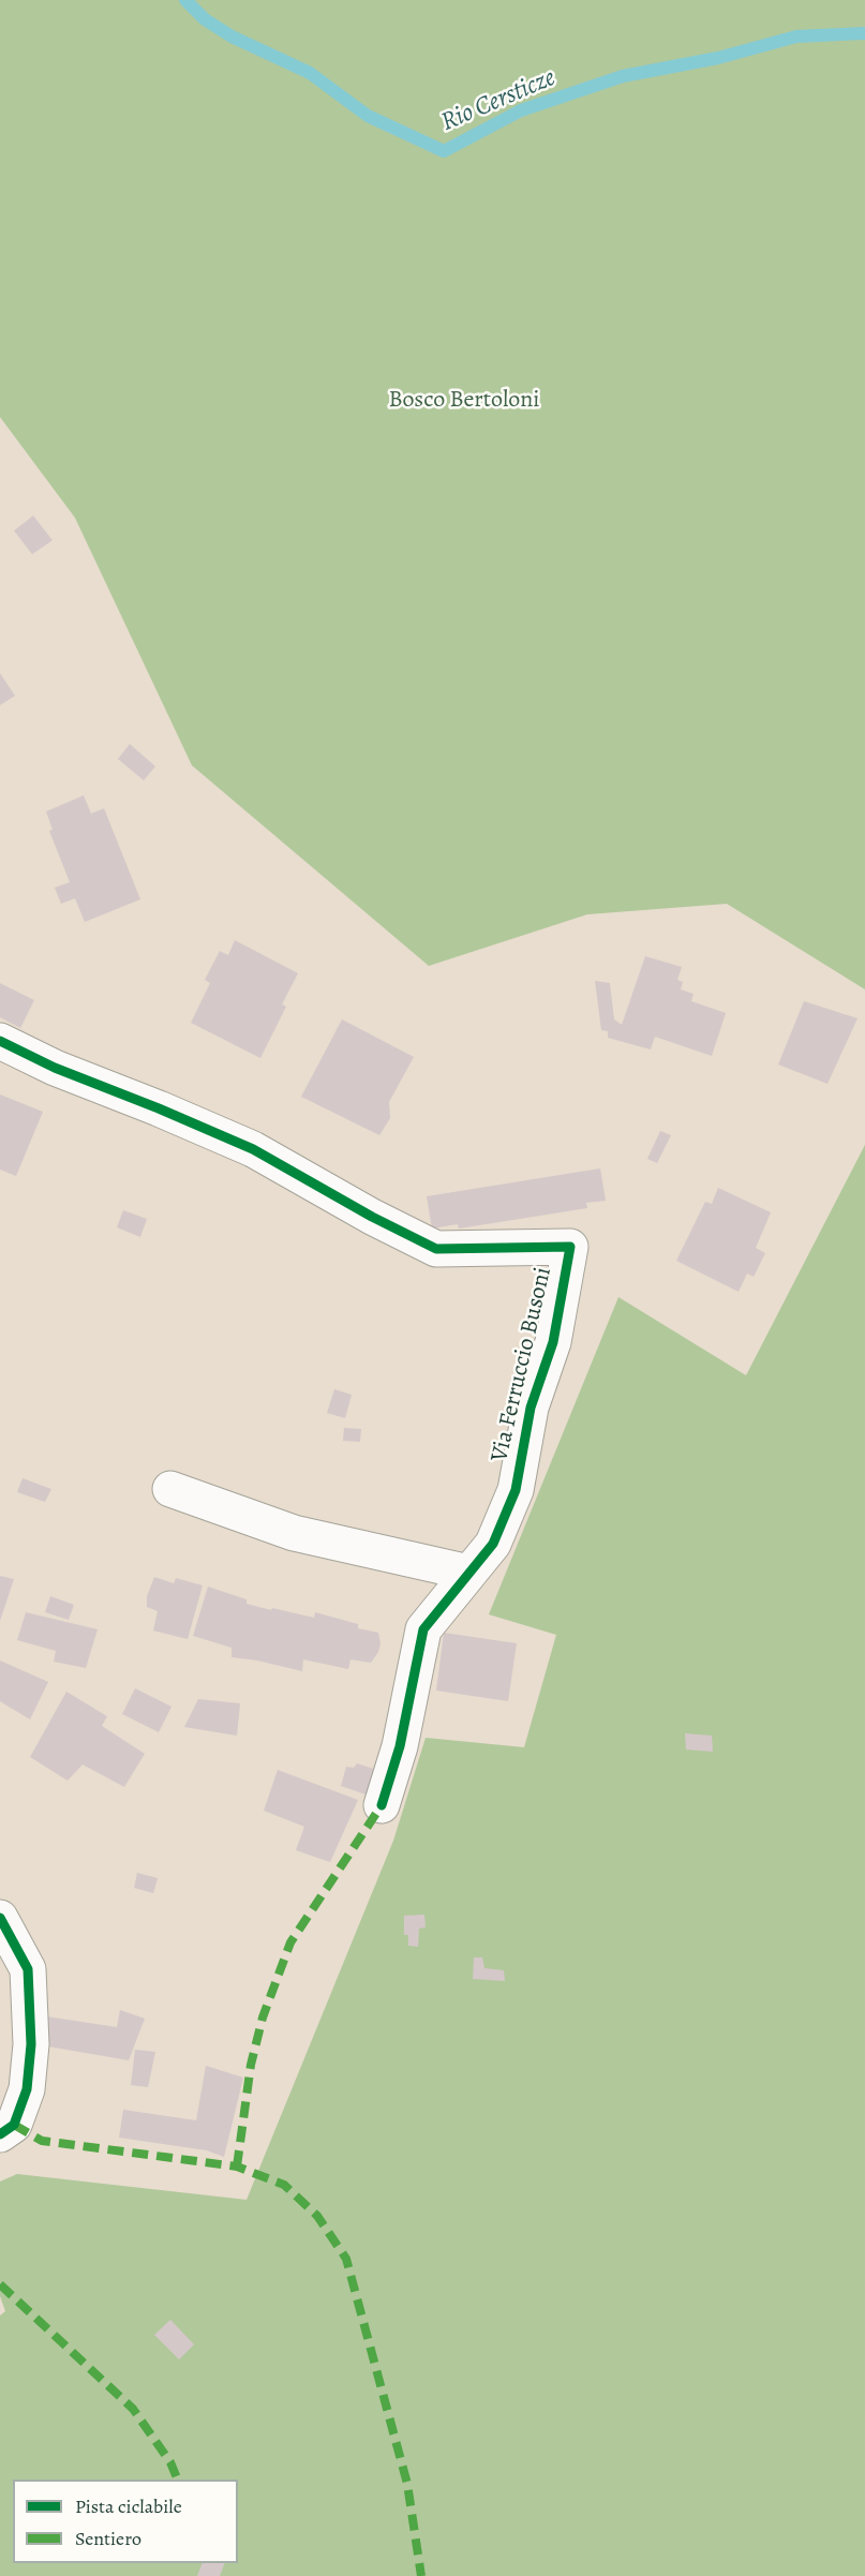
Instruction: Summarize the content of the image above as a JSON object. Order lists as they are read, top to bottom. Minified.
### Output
{"streets":{"street":["Via Ferruccio Busoni"]},"water":["Rio Cersticze"],"parks":["Bosco Bertoloni"],"legend":["Pista ciclabile","Sentiero"]}
